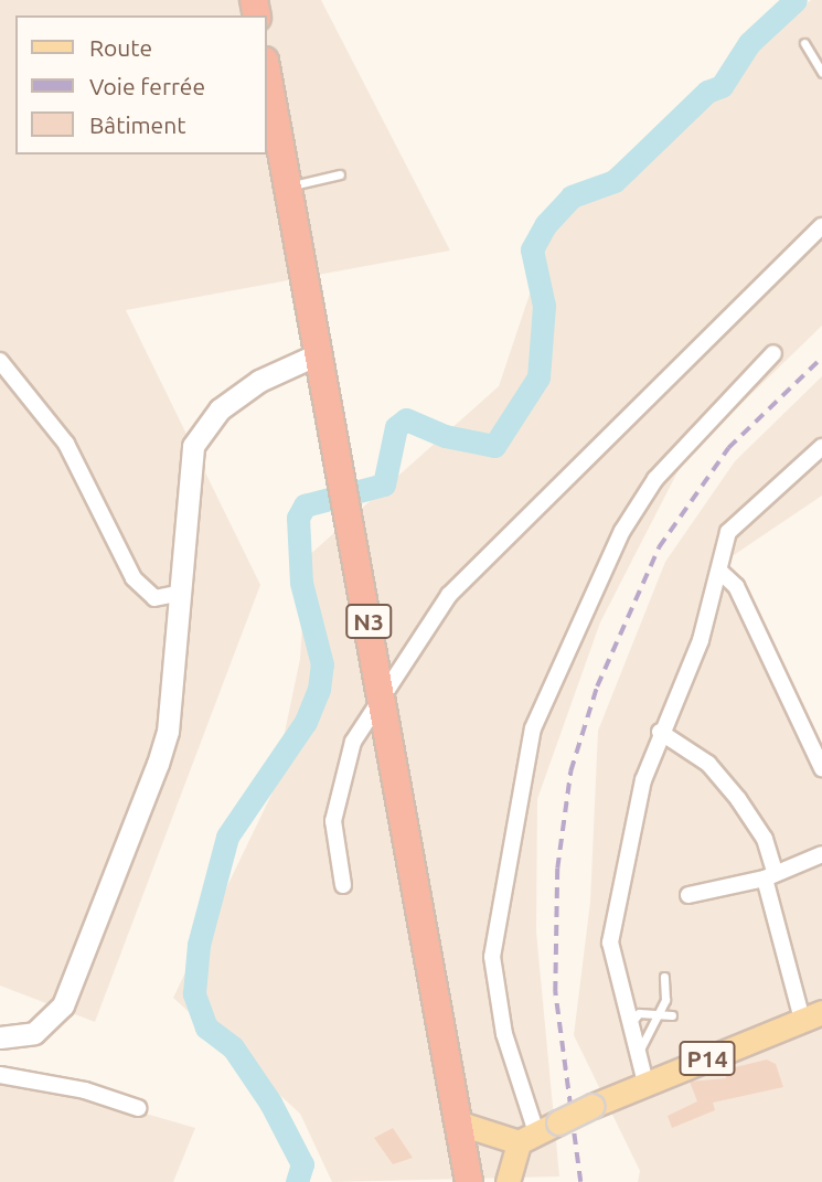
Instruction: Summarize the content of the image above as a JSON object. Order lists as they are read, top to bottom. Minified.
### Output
{"streets":{"highway":["N3"],"main road":["P14"]},"legend":["Route","Voie ferrée","Bâtiment"]}
